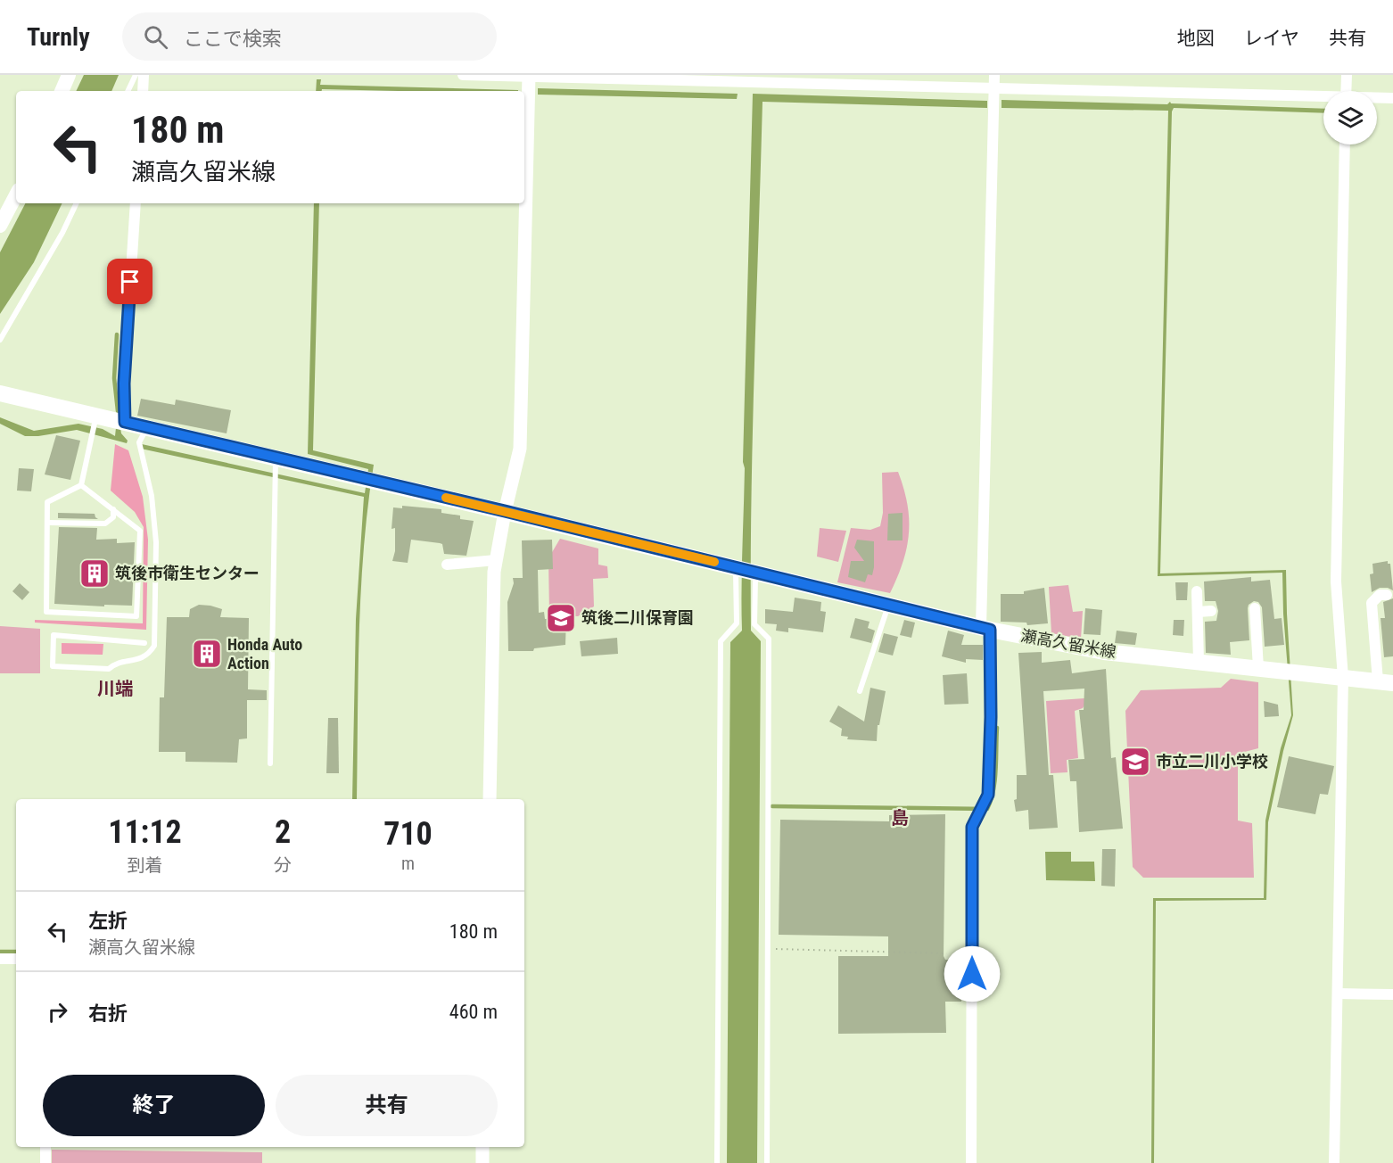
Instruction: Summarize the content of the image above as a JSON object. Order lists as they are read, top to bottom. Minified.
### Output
{"streets":{"main road":["瀬高久留米線"]},"districts":["川端","島"],"places":{"building":["筑後市衛生センター","Honda Auto Action"],"school or university":["筑後二川保育園","市立二川小学校"]},"page":{"header":"Turnly","search":"ここで検索","nav":["地図","レイヤ","共有"],"turn":["180 m","瀬高久留米線"],"eta":["11:12","到着","2","分","710","m"],"list":[{"name":"左折","note":"瀬高久留米線","value":"180 m"},{"name":"右折","value":"460 m"}],"buttons":["終了","共有"]}}
